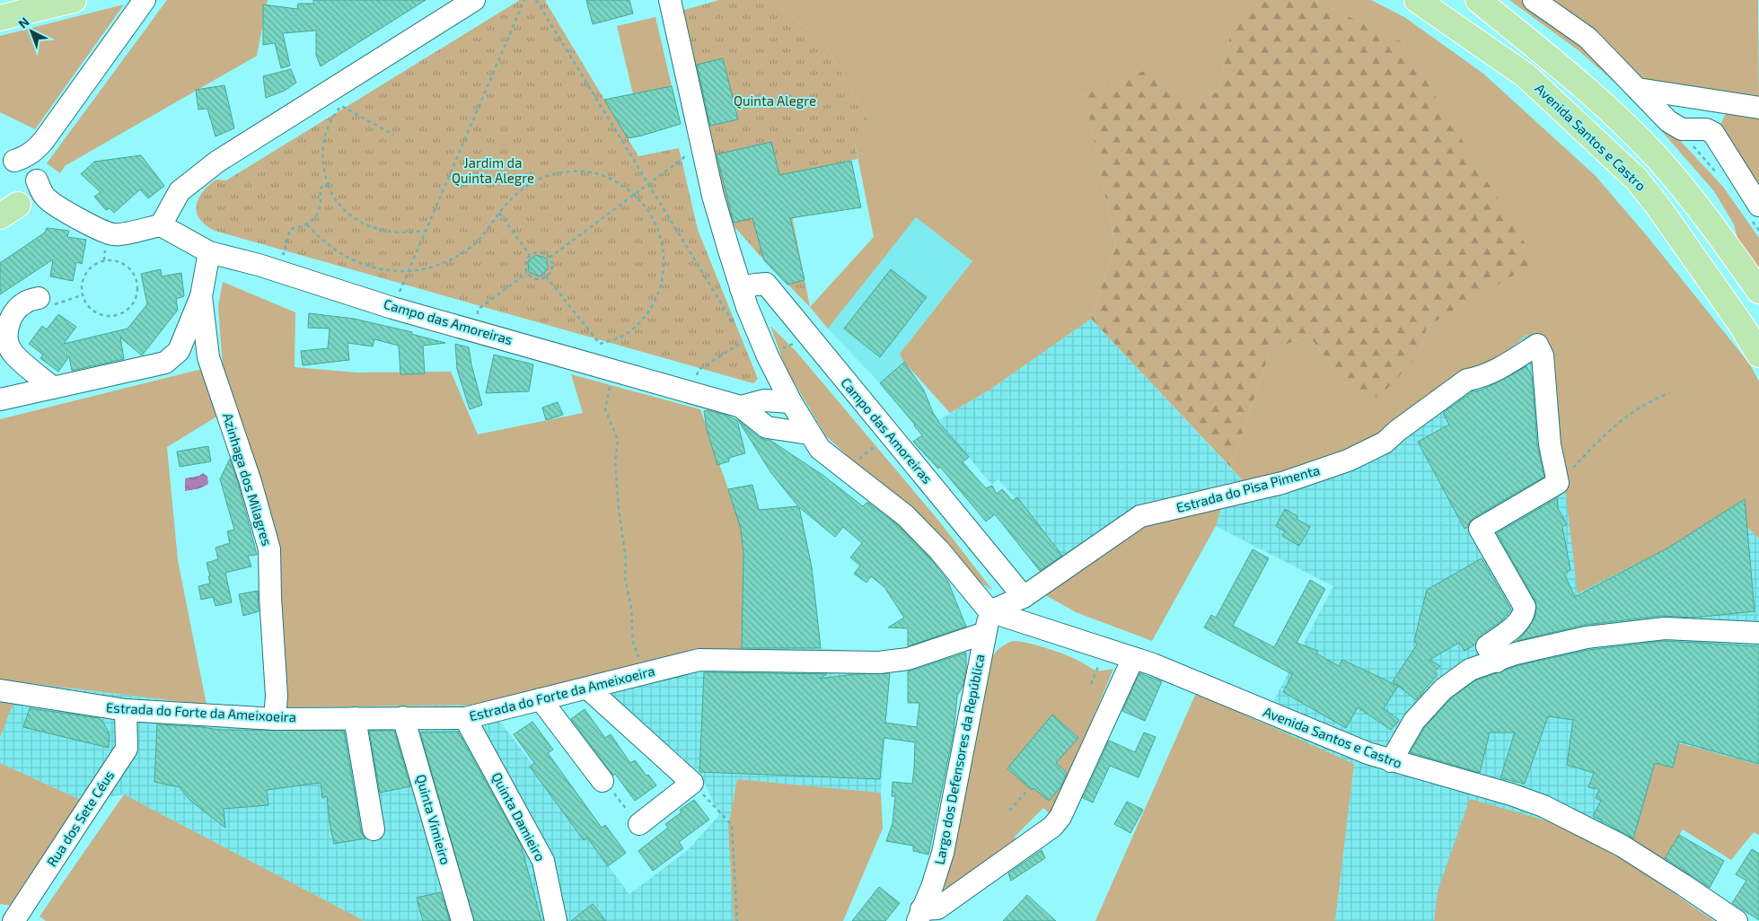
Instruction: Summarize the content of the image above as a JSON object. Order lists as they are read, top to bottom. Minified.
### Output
{"streets":{"main road":["Avenida Santos e Castro"],"street":["Campo das Amoreiras","Azinhaga dos Milagres","Estrada do Pisa Pimenta","Estrada do Forte da Ameixoeira","Largo dos Defensores da República","Quinta Damieiro","Rua dos Sete Céus","Quinta Vimieiro"]},"crossings":[["Avenida Santos e Castro","Estrada do Pisa Pimenta"],["Avenida Santos e Castro","Largo dos Defensores da República"],["Campo das Amoreiras","Estrada do Pisa Pimenta"],["Azinhaga dos Milagres","Estrada do Forte da Ameixoeira"],["Estrada do Pisa Pimenta","Largo dos Defensores da República"],["Estrada do Forte da Ameixoeira","Largo dos Defensores da República"],["Estrada do Forte da Ameixoeira","Quinta Damieiro"],["Estrada do Forte da Ameixoeira","Rua dos Sete Céus"],["Estrada do Forte da Ameixoeira","Quinta Vimieiro"]],"parks":["Quinta Alegre","Jardim da Quinta Alegre"],"north":"top left"}
